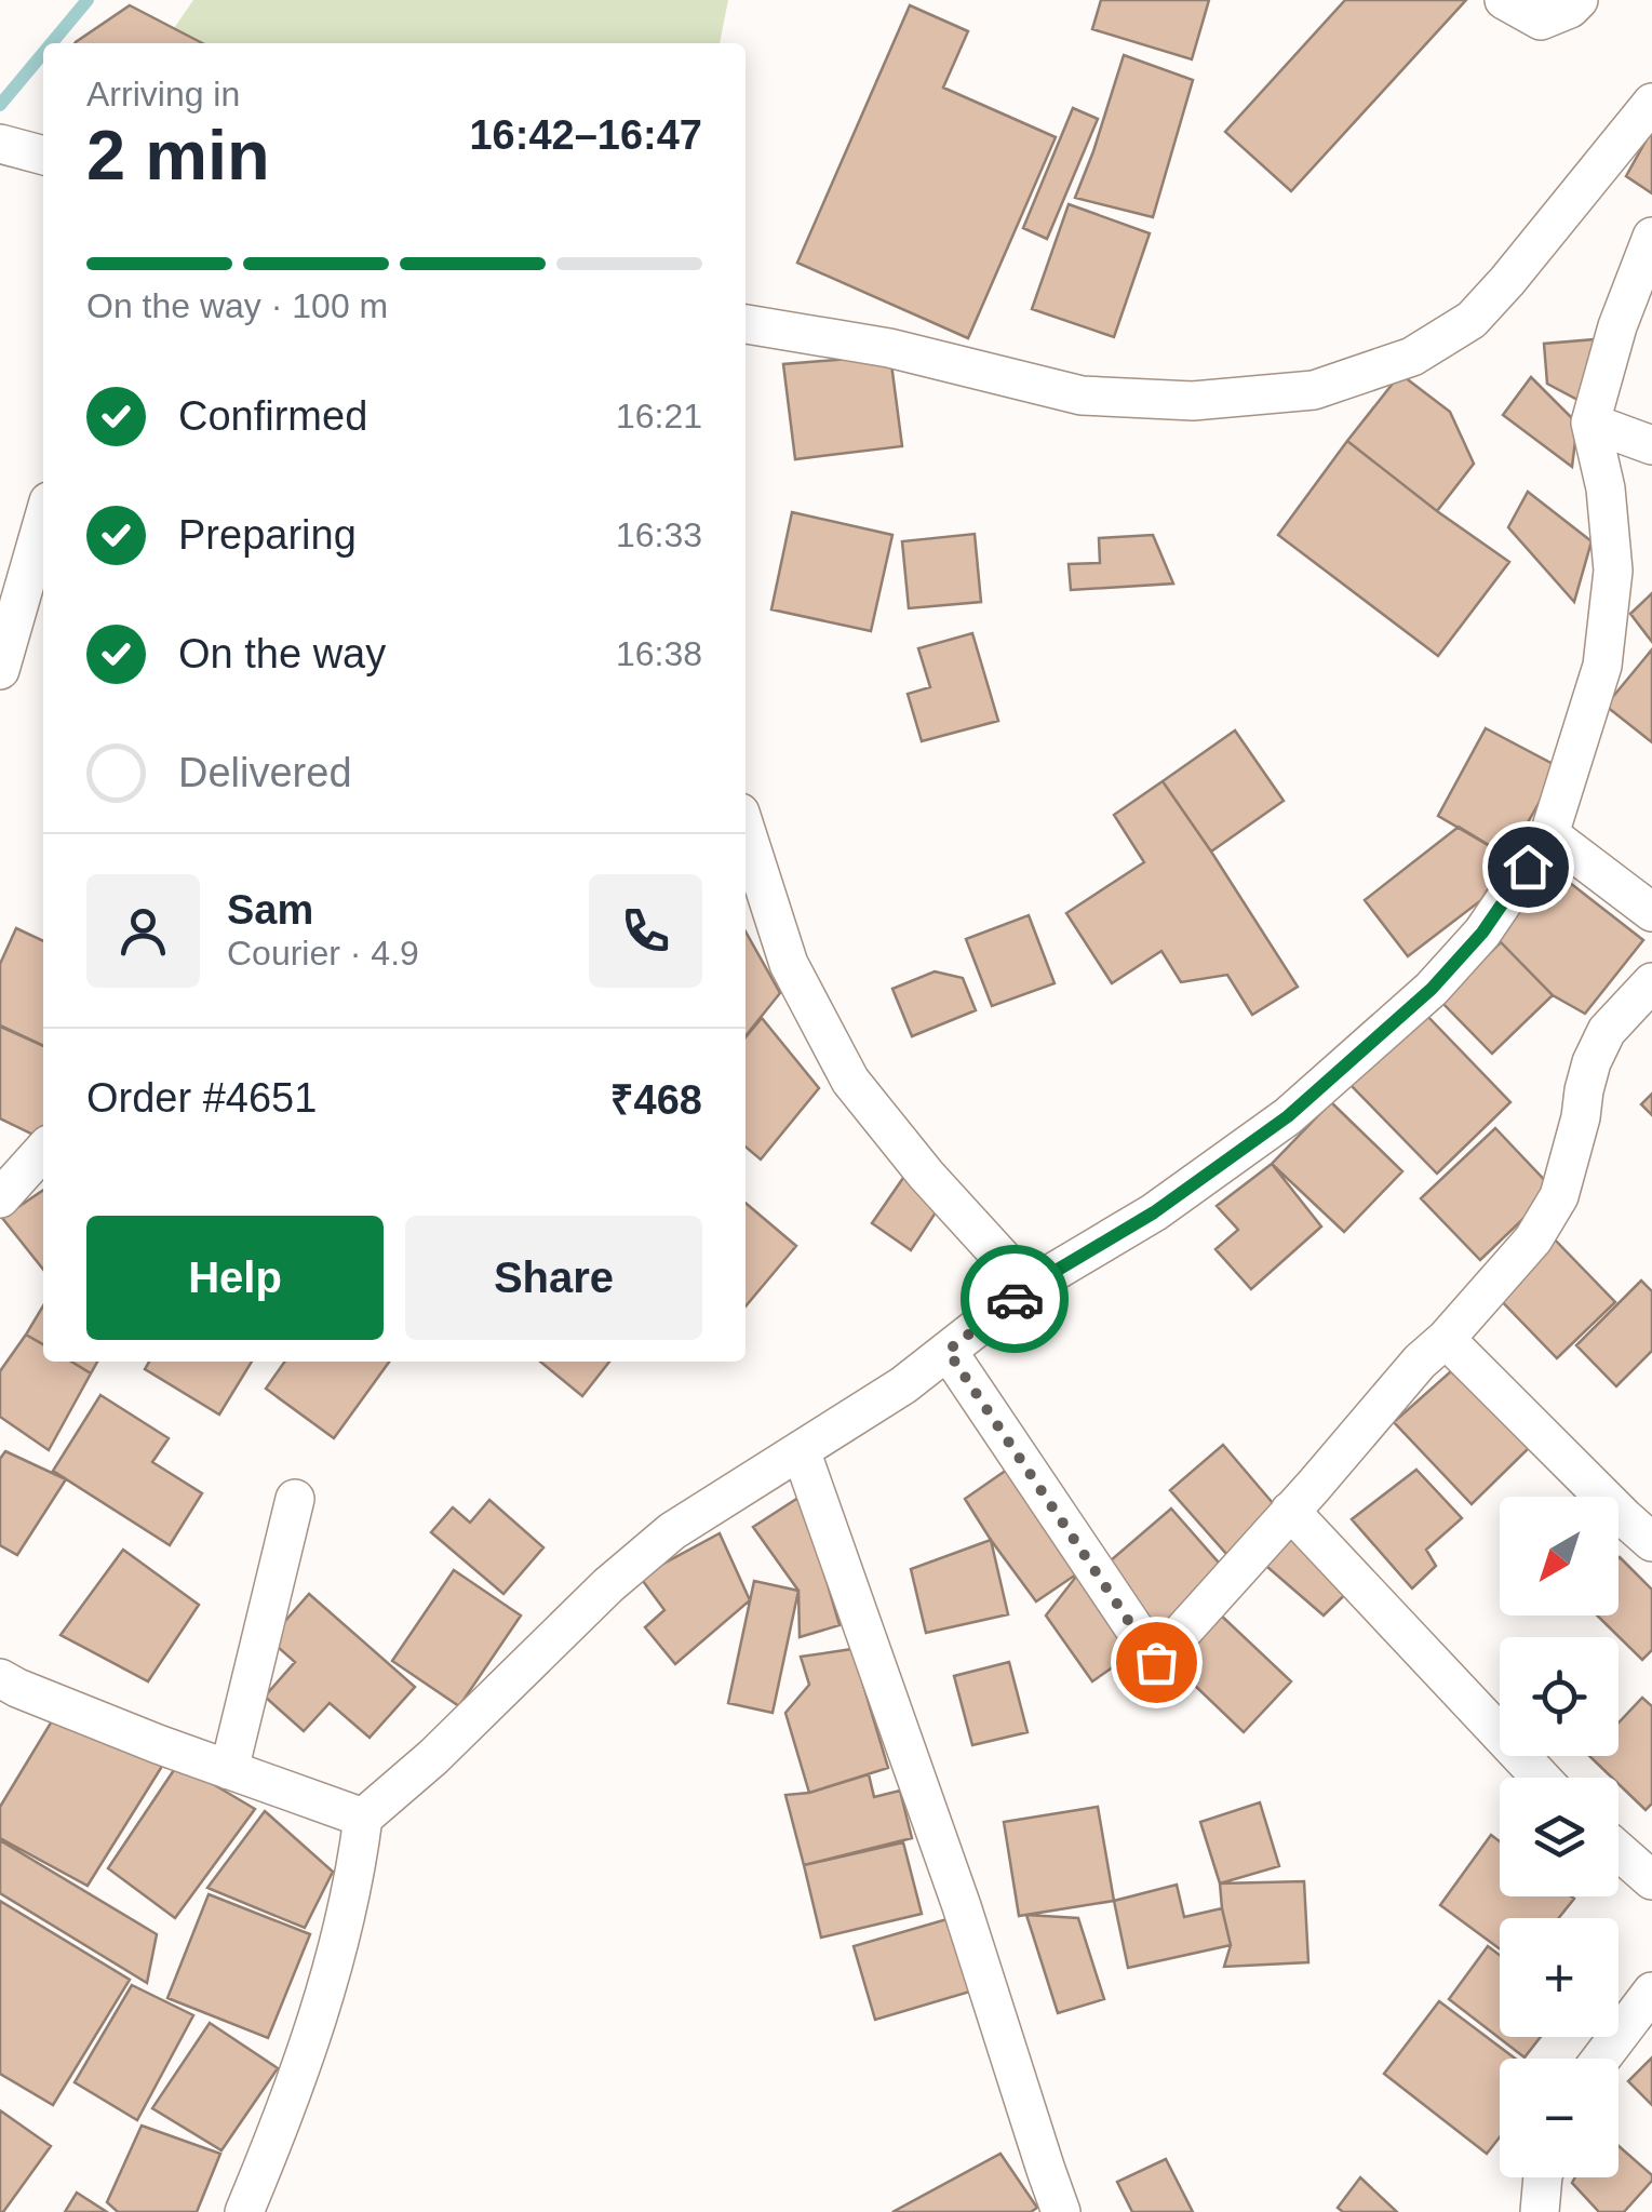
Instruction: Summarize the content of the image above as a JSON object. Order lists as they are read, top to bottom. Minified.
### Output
{"north":"bottom left","page":{"heading":["2 min","Arriving in","16:42–16:47"],"panel":["Sam","Courier · 4.9","Order #4651","₹468"],"bar":"On the way · 100 m","list":[["Confirmed","16:21"],["Preparing","16:33"],["On the way","16:38"],"Delivered"],"buttons":["Help","Share"],"map_buttons":["+","−"]}}
